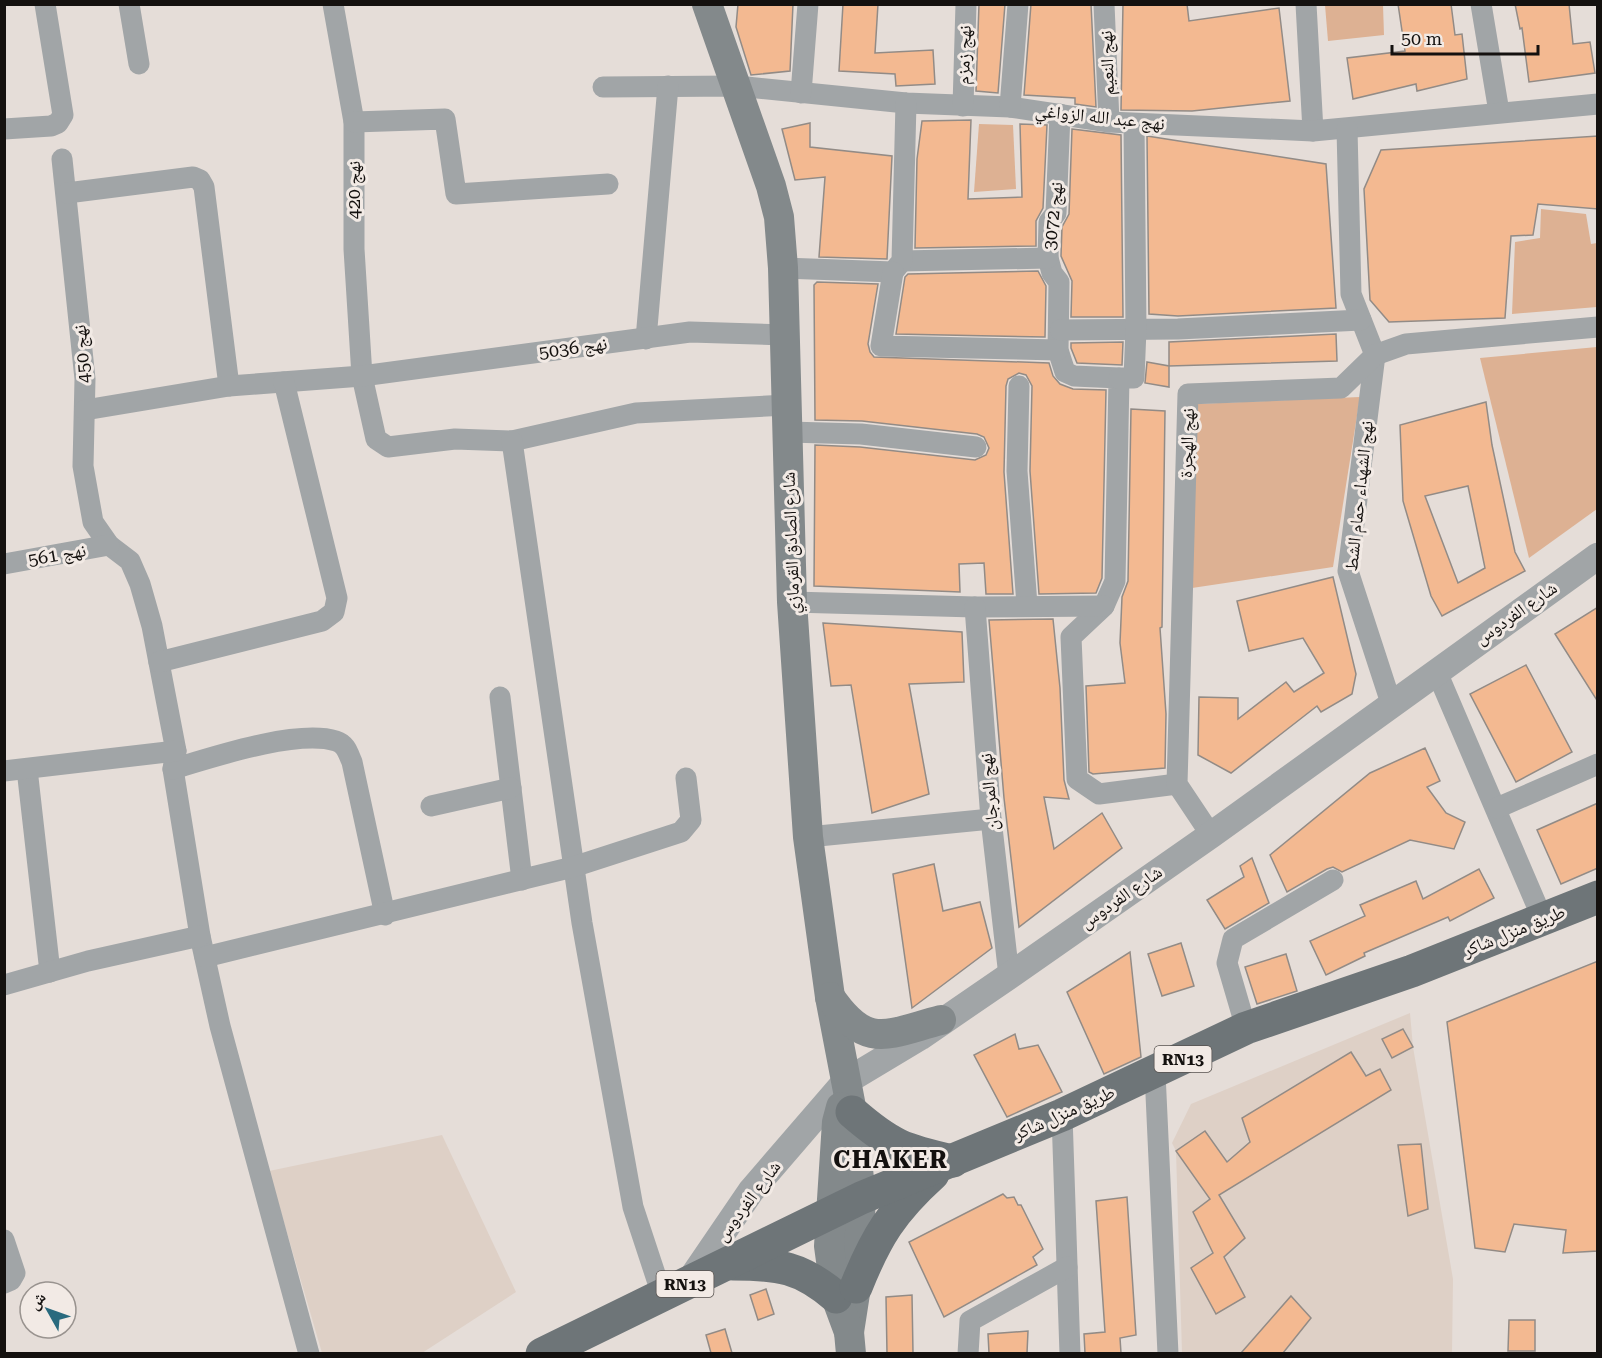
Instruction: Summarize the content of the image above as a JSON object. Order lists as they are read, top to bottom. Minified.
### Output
{"streets":{"main road":["شارع الصادق القرمازي","طريق منزل شاكر","RN13"],"street":["نهج زمزم","نهج النعيم","نهج عبد الله الزواغي","نهج 420","نهج 3072","نهج 5036","نهج 450","نهج الهجرة","نهج الشهداء حمام الشط","نهج 561","شارع الفردوس","نهج المرجان"]},"crossings":[["نهج زمزم","نهج عبد الله الزواغي"],["نهج النعيم","نهج عبد الله الزواغي"],["نهج عبد الله الزواغي","نهج 3072"],["نهج عبد الله الزواغي","شارع الصادق القرمازي"],["نهج 420","نهج 5036"],["نهج 5036","نهج 450"],["نهج 5036","شارع الصادق القرمازي"],["نهج 450","نهج 561"],["نهج الهجرة","نهج الشهداء حمام الشط"],["نهج الشهداء حمام الشط","شارع الفردوس"],["شارع الصادق القرمازي","شارع الفردوس"],["شارع الصادق القرمازي","طريق منزل شاكر"],["شارع الفردوس","نهج المرجان"],["شارع الفردوس","طريق منزل شاكر"]],"districts":["CHAKER"],"scale_bar":"50 m","north":"top left"}
